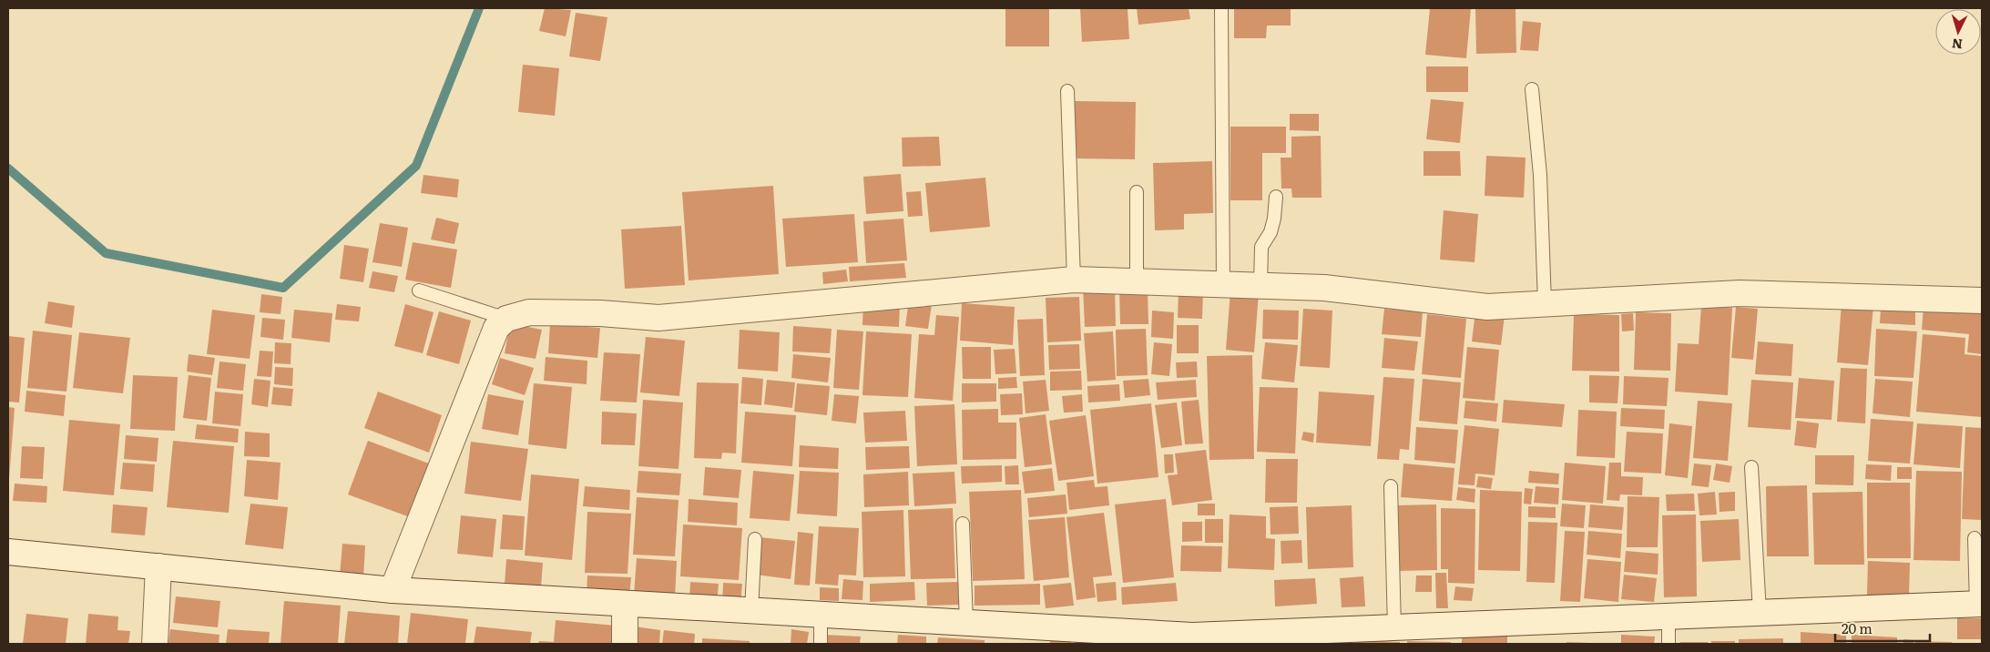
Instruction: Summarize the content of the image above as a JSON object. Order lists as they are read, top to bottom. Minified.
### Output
{"scale_bar":"20 m","north":"bottom"}
